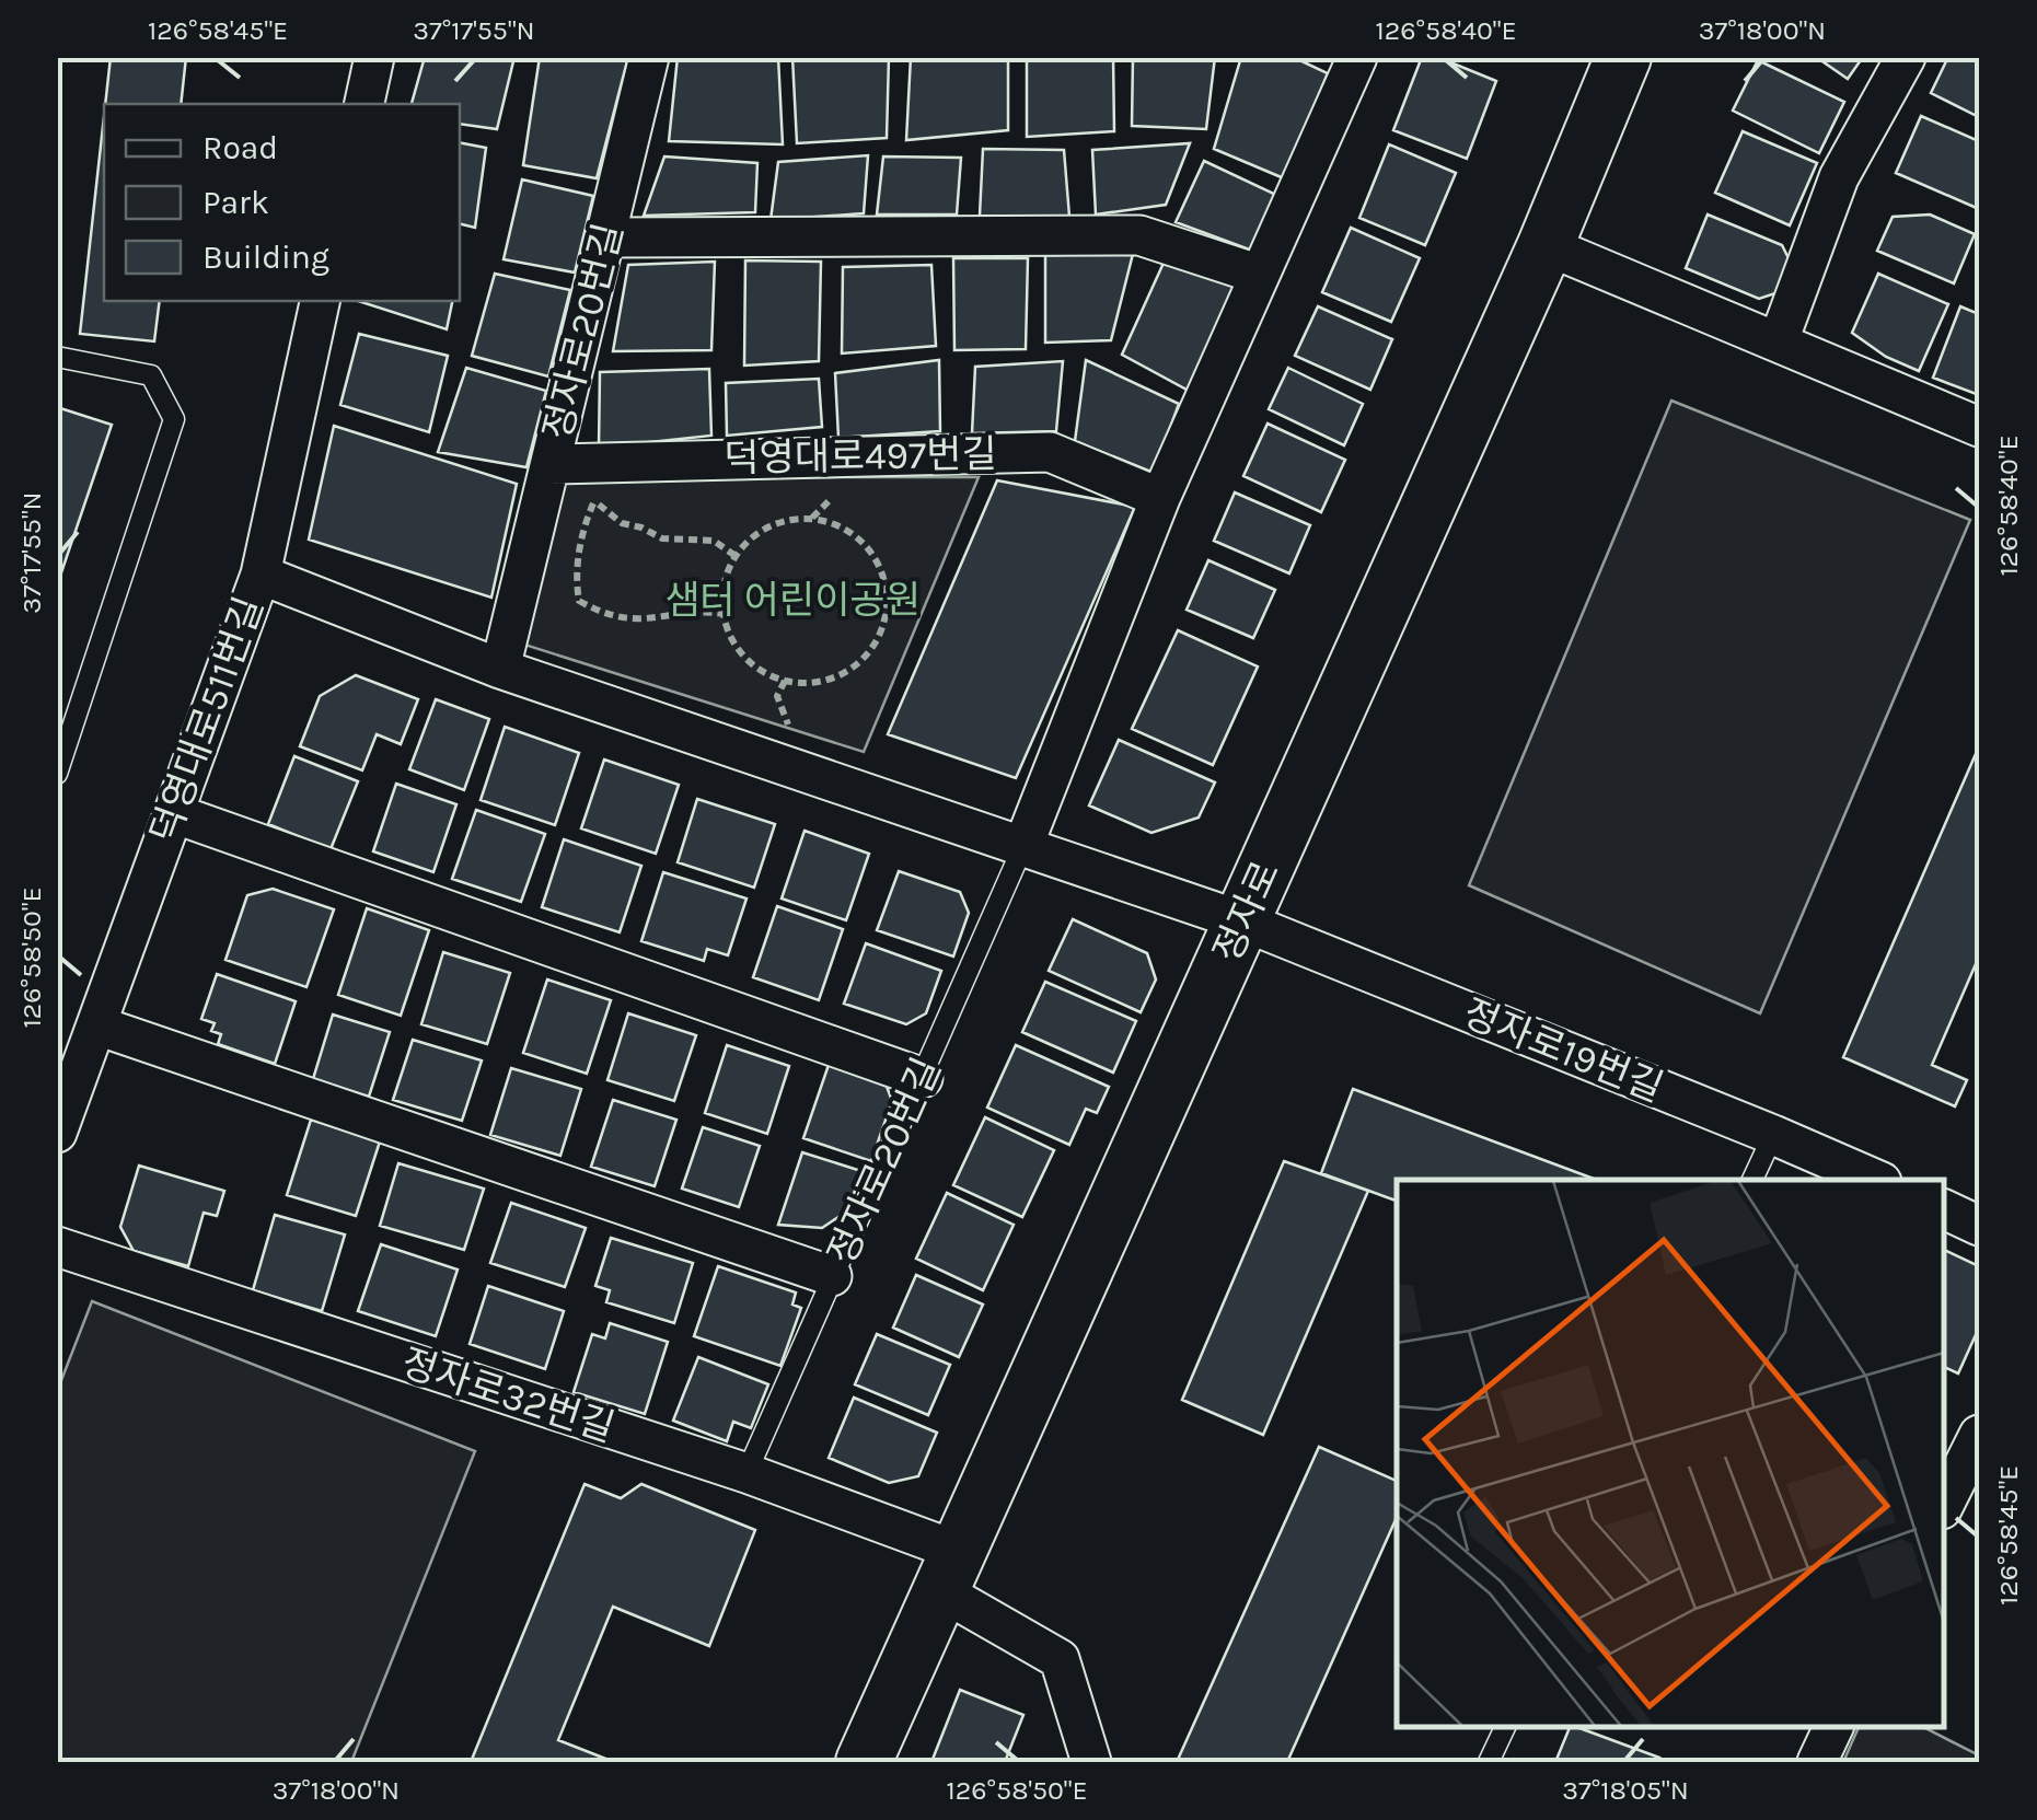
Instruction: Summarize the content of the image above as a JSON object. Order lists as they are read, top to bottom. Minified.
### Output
{"streets":{"street":["정자로20번길","덕영대로497번길","덕영대로511번길","정자로","정자로19번길","정자로32번길"]},"crossings":[["정자로20번길","덕영대로497번길"],["정자로20번길","정자로32번길"],["정자로","정자로19번길"],["정자로","정자로32번길"]],"parks":["샘터 어린이공원"],"legend":["Road","Park","Building"],"coordinates":["126°58'45\"E","37°17'55\"N","126°58'40\"E","37°18'00\"N","126°58'50\"E","37°18'05\"N"]}
